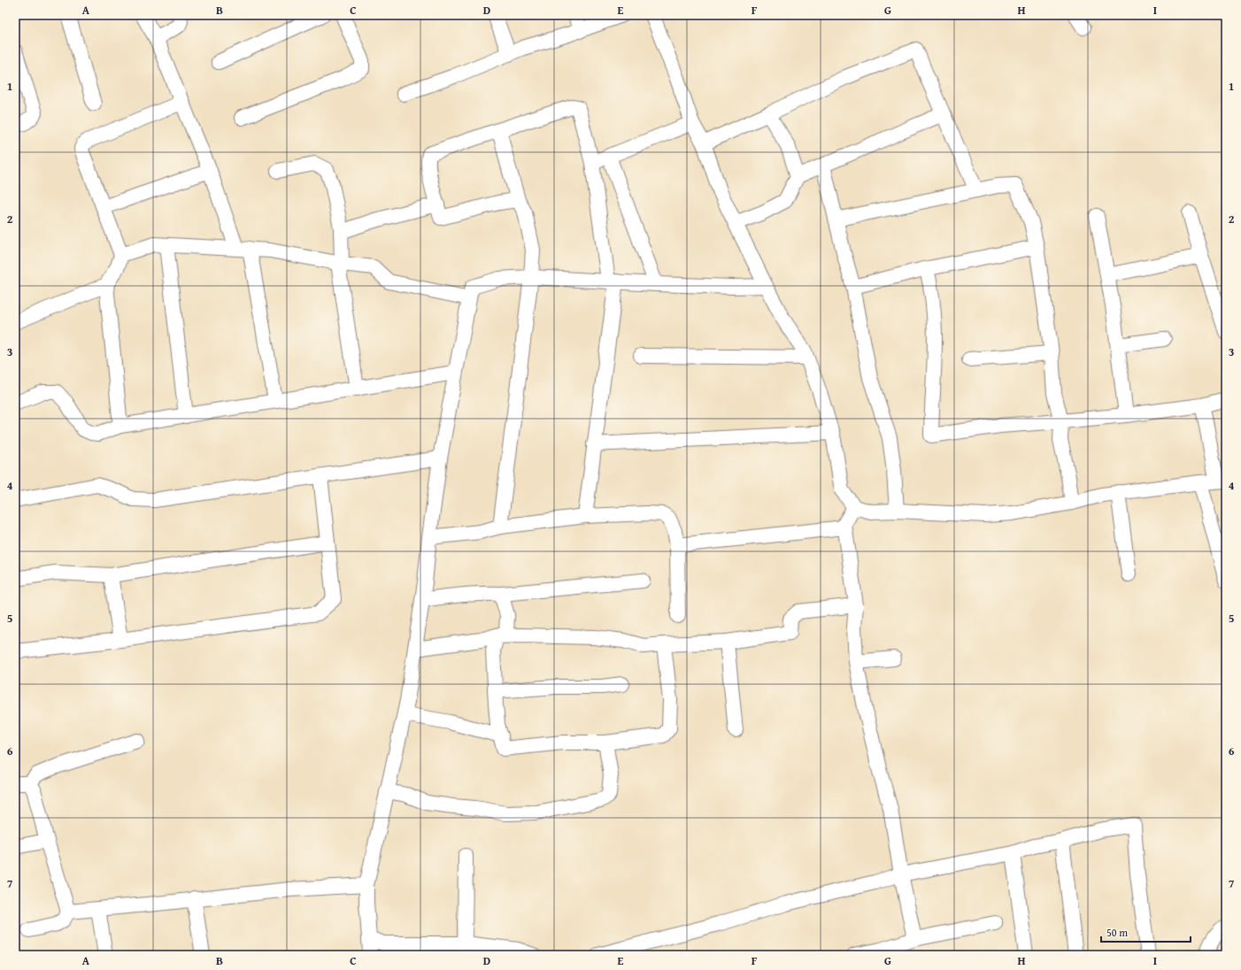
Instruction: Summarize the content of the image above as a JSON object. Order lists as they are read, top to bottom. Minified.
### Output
{"scale_bar":"50 m","grid":{"columns":["A","B","C","D","E","F","G","H","I"],"rows":["1","2","3","4","5","6","7"]}}
